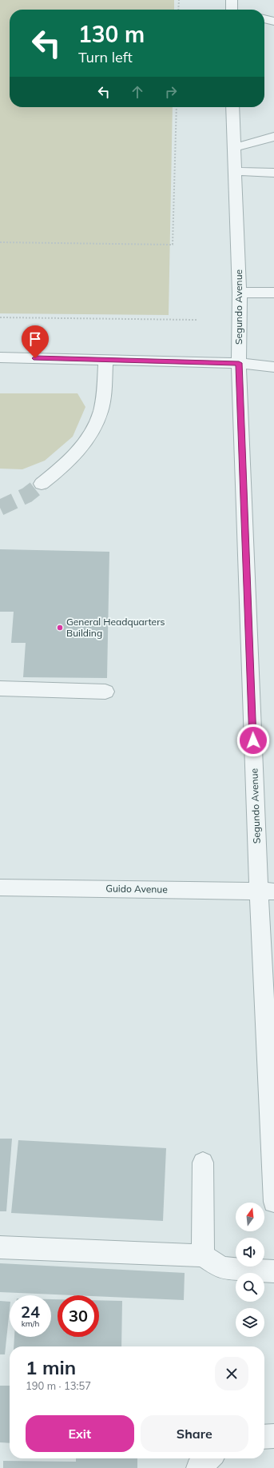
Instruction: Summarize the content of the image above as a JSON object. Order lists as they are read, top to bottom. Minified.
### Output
{"streets":{"street":["Segundo Avenue","Guido Avenue"]},"crossings":[["Segundo Avenue","Guido Avenue"]],"places":["General Headquarters Building"],"north":"top","page":{"turn":["130 m","Turn left"],"speed":"24 km/h","limit":"30","heading":["1 min","190 m · 13:57"],"buttons":["Exit","Share"]}}
